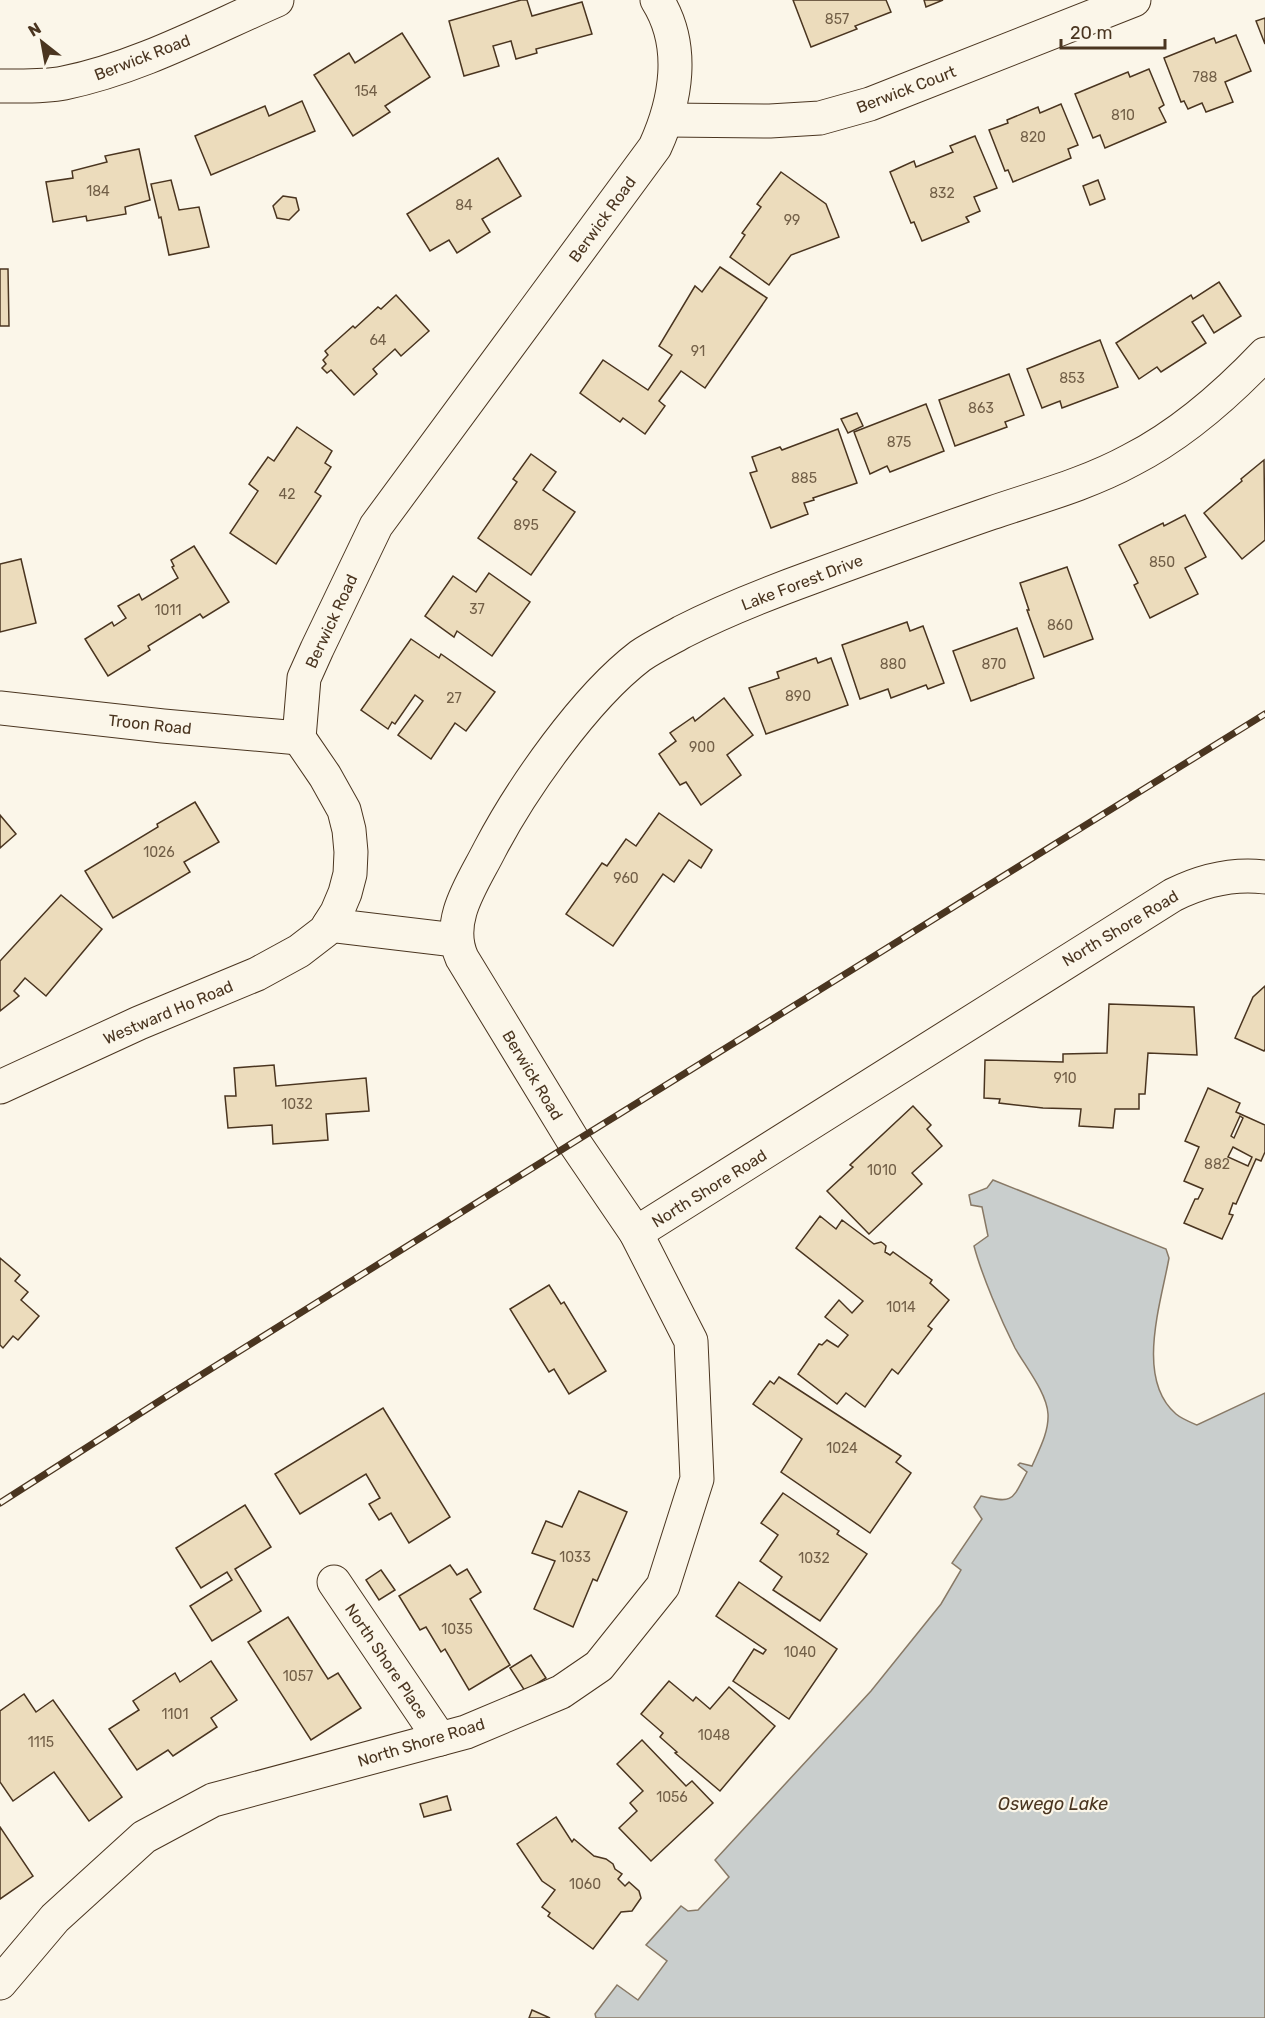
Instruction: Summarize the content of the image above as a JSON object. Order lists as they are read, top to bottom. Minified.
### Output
{"streets":{"street":["Berwick Road","Berwick Court","Lake Forest Drive","Troon Road","North Shore Road","Westward Ho Road","North Shore Place"]},"crossings":[["Berwick Road","Berwick Court"],["Berwick Road","Lake Forest Drive"],["Berwick Road","Troon Road"],["Berwick Road","North Shore Road"],["North Shore Road","North Shore Place"]],"water":["Oswego Lake"],"house_numbers":["857","788","154","810","820","184","832","84","99","64","91","853","863","875","885","42","895","850","37","1011","860","880","870","890","27","900","1026","960","910","1032","882","1010","1014","1024","1033","1032","1035","1040","1057","1101","1048","1115","1056","1060"],"scale_bar":"20 m","north":"top left"}
